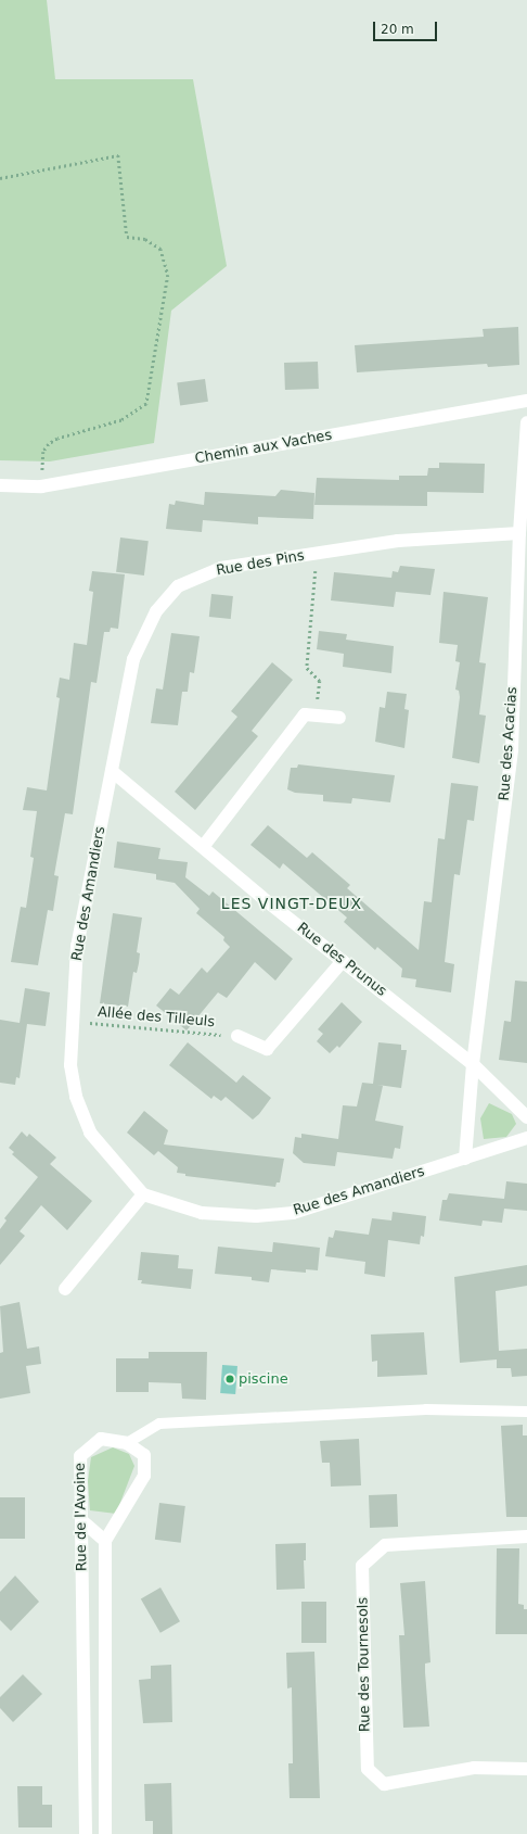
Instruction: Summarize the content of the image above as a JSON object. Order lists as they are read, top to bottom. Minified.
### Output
{"streets":{"street":["Chemin aux Vaches","Rue des Pins","Rue des Acacias","Rue des Amandiers","Rue des Prunus","Rue de l'Avoine","Rue des Tournesols"],"path":["Allée des Tilleuls"]},"crossings":[["Rue des Pins","Rue des Acacias"],["Rue des Pins","Rue des Amandiers"],["Rue des Pins","Rue des Prunus"],["Rue des Acacias","Rue des Amandiers"],["Rue des Acacias","Rue des Prunus"],["Rue des Amandiers","Rue des Prunus"],["Rue des Amandiers","Allée des Tilleuls"]],"districts":["LES VINGT-DEUX"],"places":["piscine"],"scale_bar":"20 m"}
